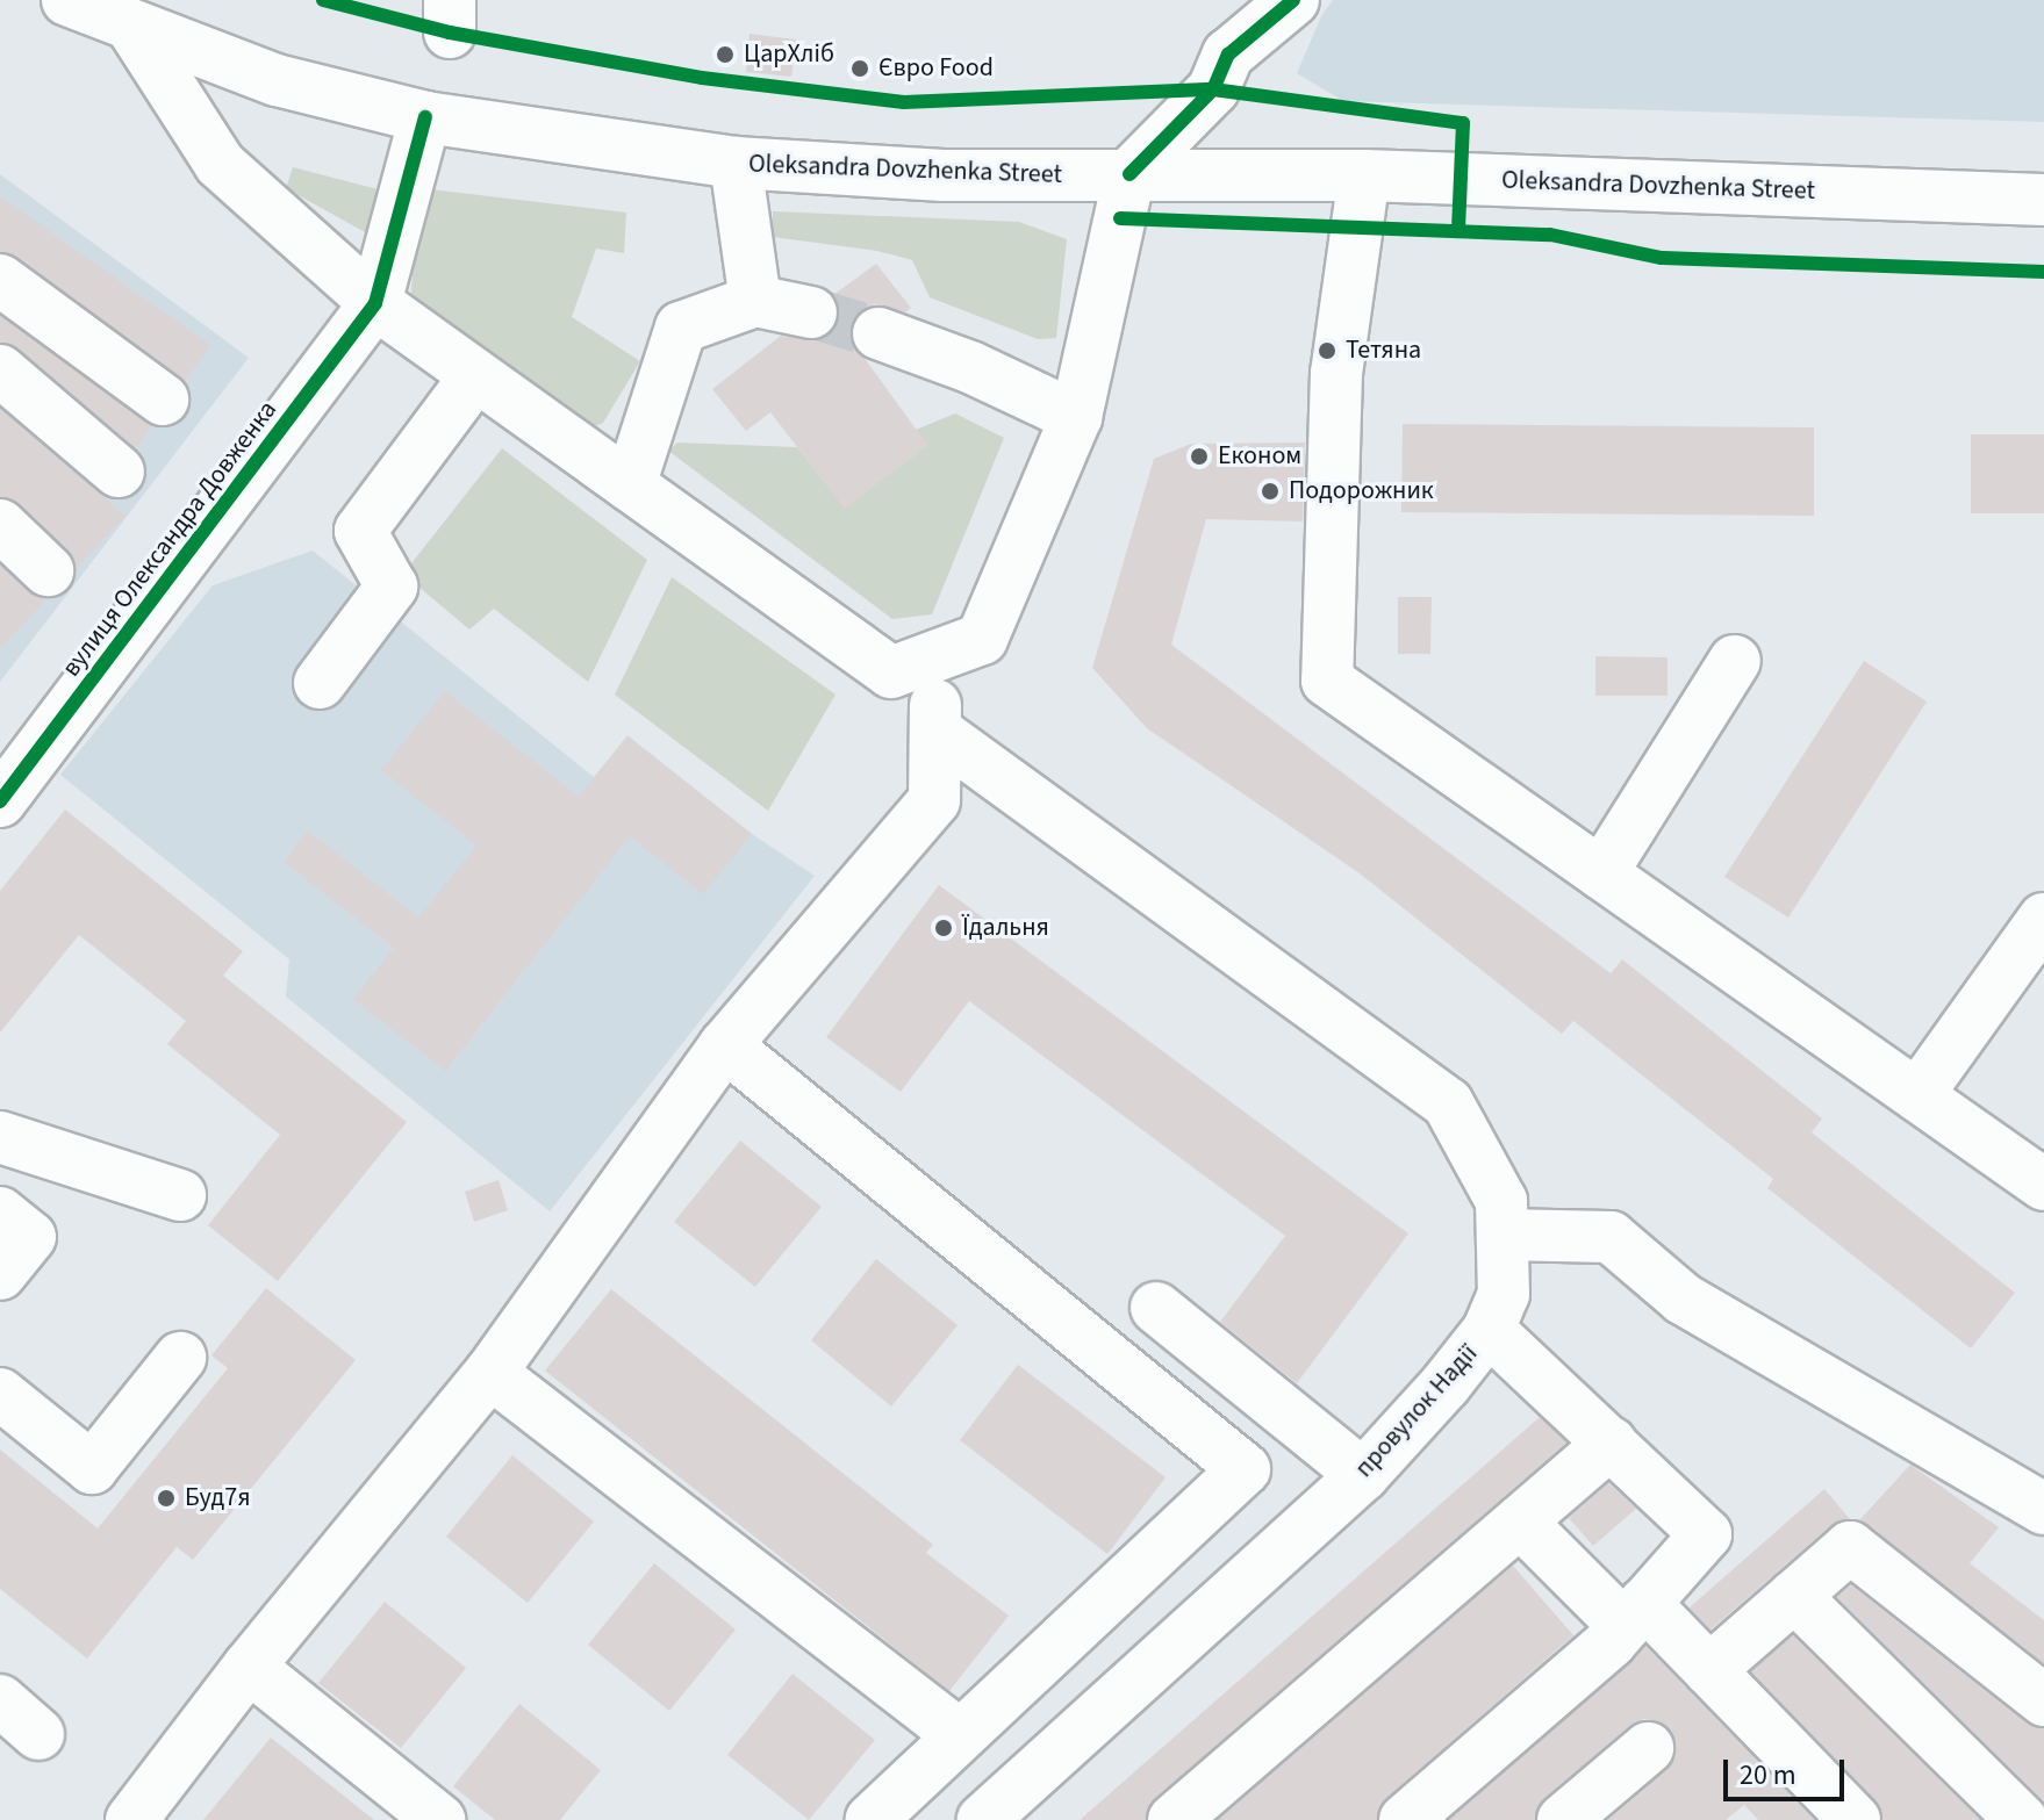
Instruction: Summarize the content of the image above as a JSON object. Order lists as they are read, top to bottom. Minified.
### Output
{"streets":{"main road":["Oleksandra Dovzhenka Street","вулиця Олександра Довженка","провулок Надії"]},"places":["ЦарХліб","Євро Food","Тетяна","Економ","Подорожник","Їдальня","Буд7я"],"scale_bar":"20 m"}
